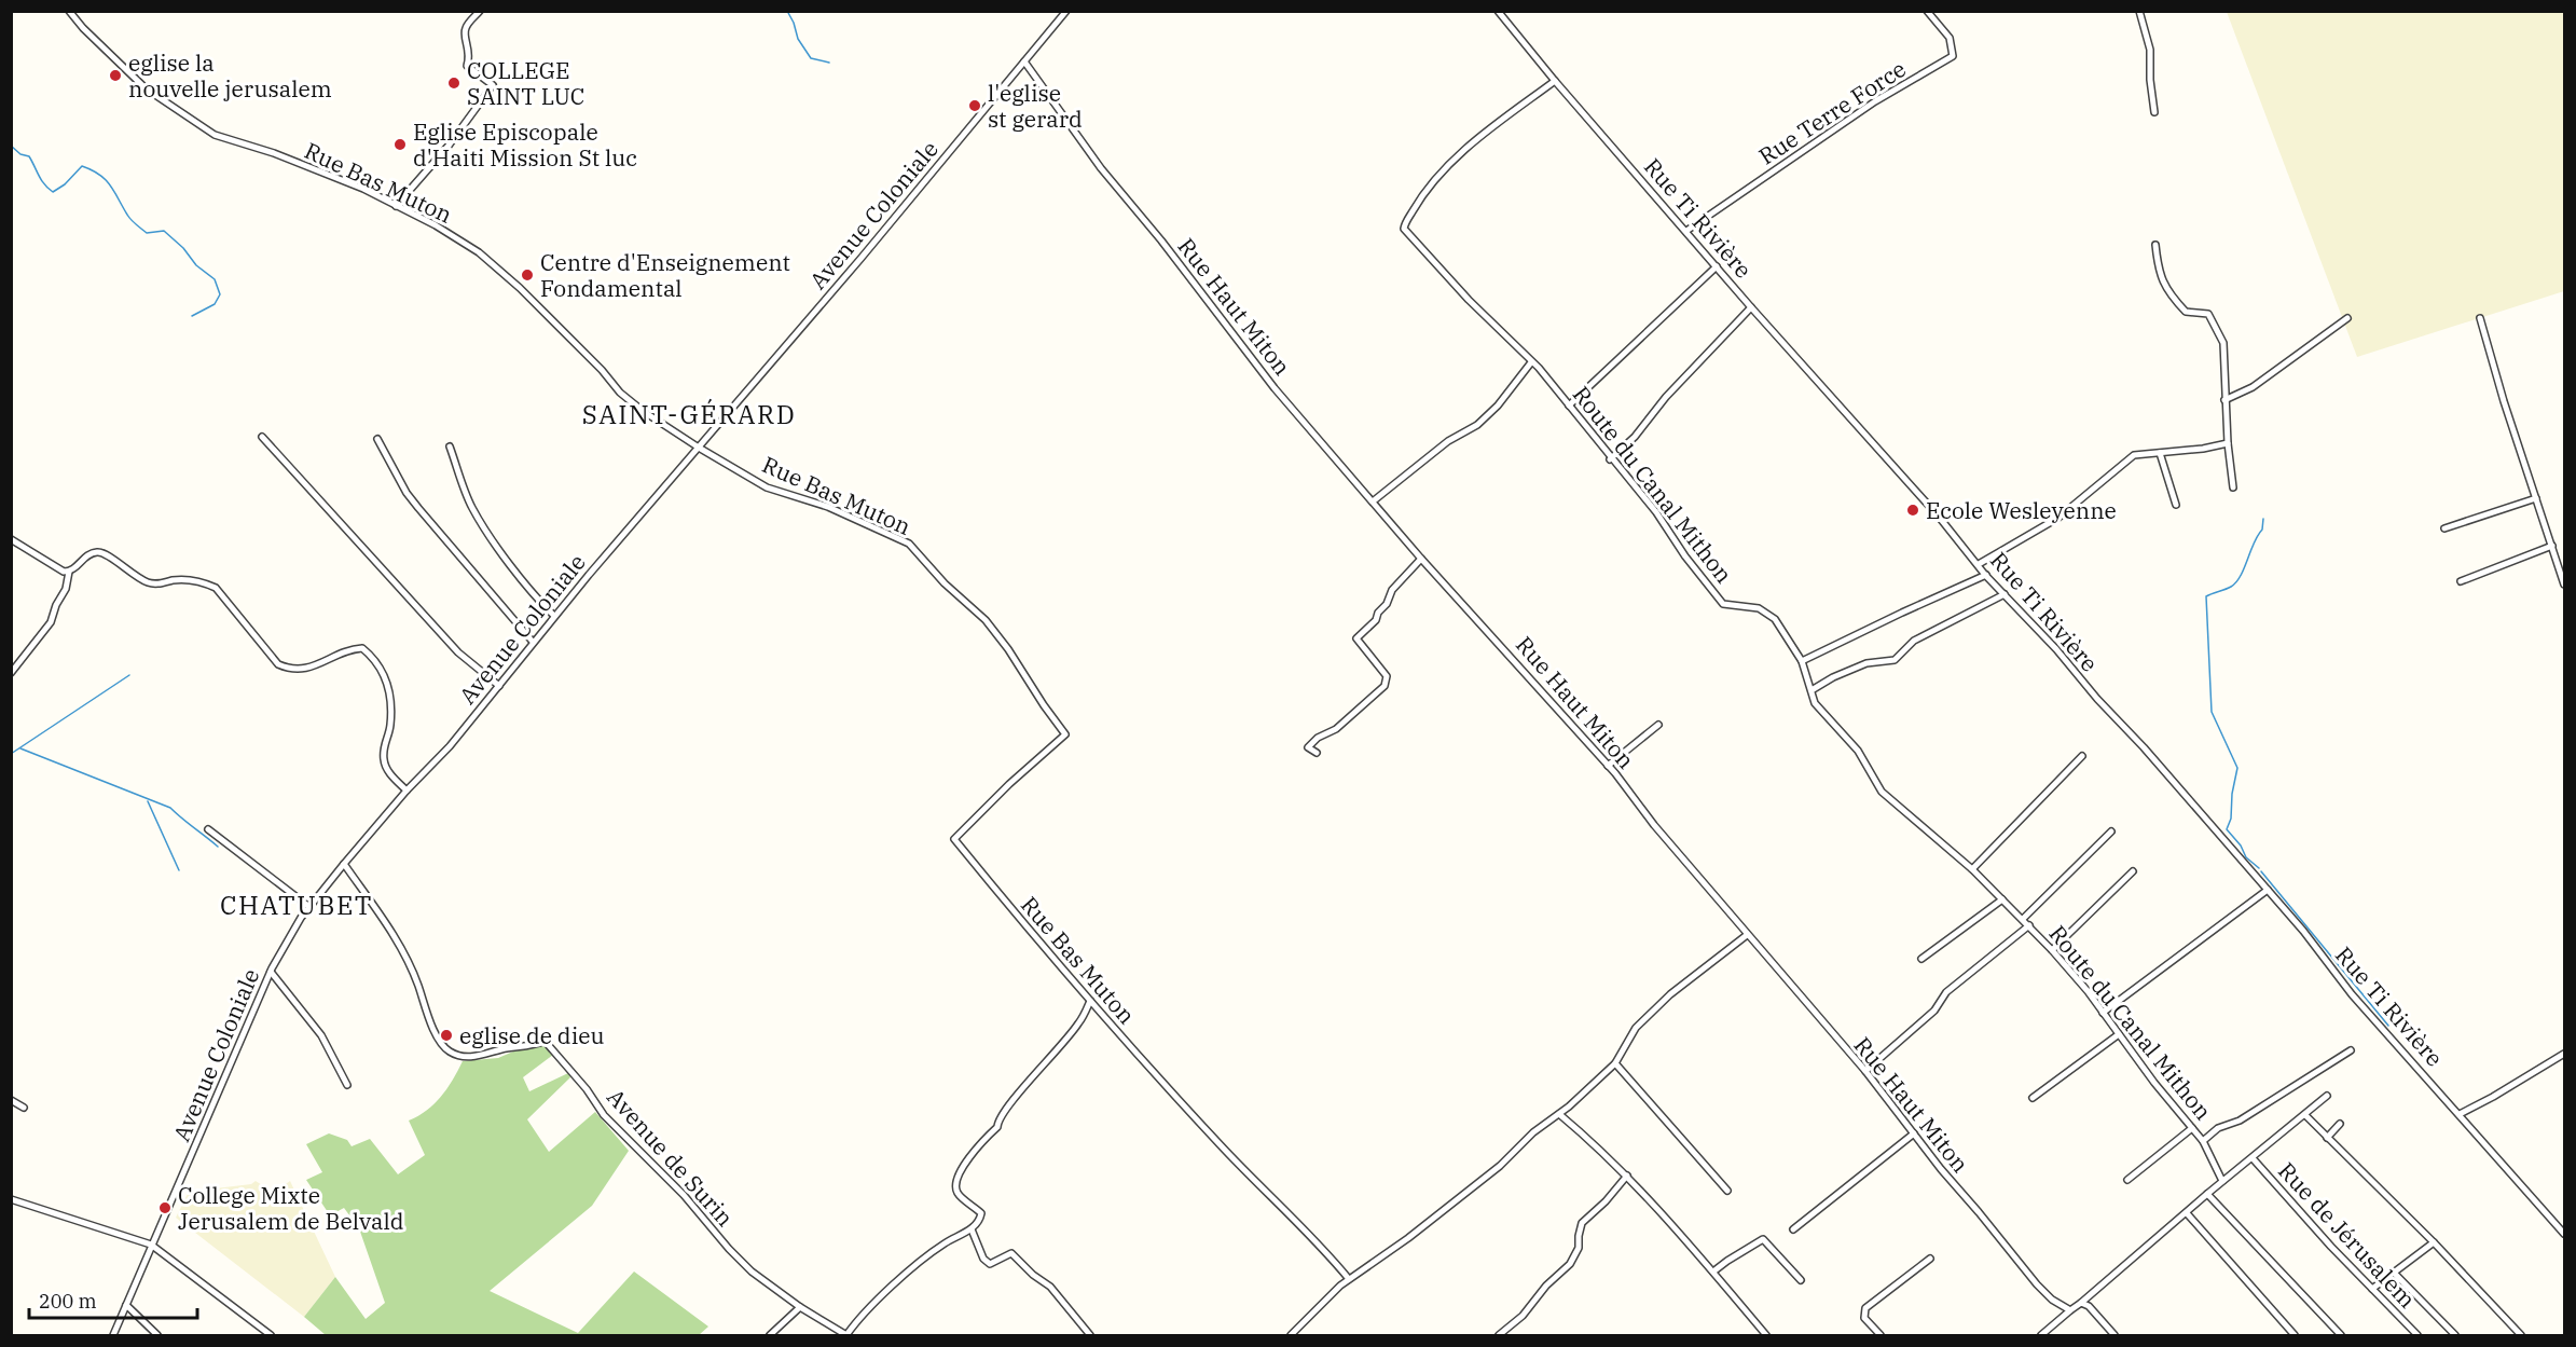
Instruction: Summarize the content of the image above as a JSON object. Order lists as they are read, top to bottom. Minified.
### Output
{"streets":{"street":["Rue Terre Force","Rue Bas Muton","Avenue Coloniale","Rue Ti Rivière","Rue Haut Miton","Route du Canal Mithon","Avenue de Surin","Rue de Jérusalem"]},"crossings":[["Rue Terre Force","Rue Ti Rivière"],["Rue Bas Muton","Avenue Coloniale"],["Avenue Coloniale","Rue Haut Miton"],["Avenue Coloniale","Avenue de Surin"],["Rue Ti Rivière","Route du Canal Mithon"]],"districts":["SAINT-GÉRARD","CHATUBET"],"places":["eglise la nouvelle jerusalem","COLLEGE SAINT LUC","l'eglise st gerard","Eglise Episcopale d'Haiti Mission St luc","Centre d'Enseignement Fondamental","Ecole Wesleyenne","eglise de dieu","College Mixte Jerusalem de Belvald"],"scale_bar":"200 m"}
